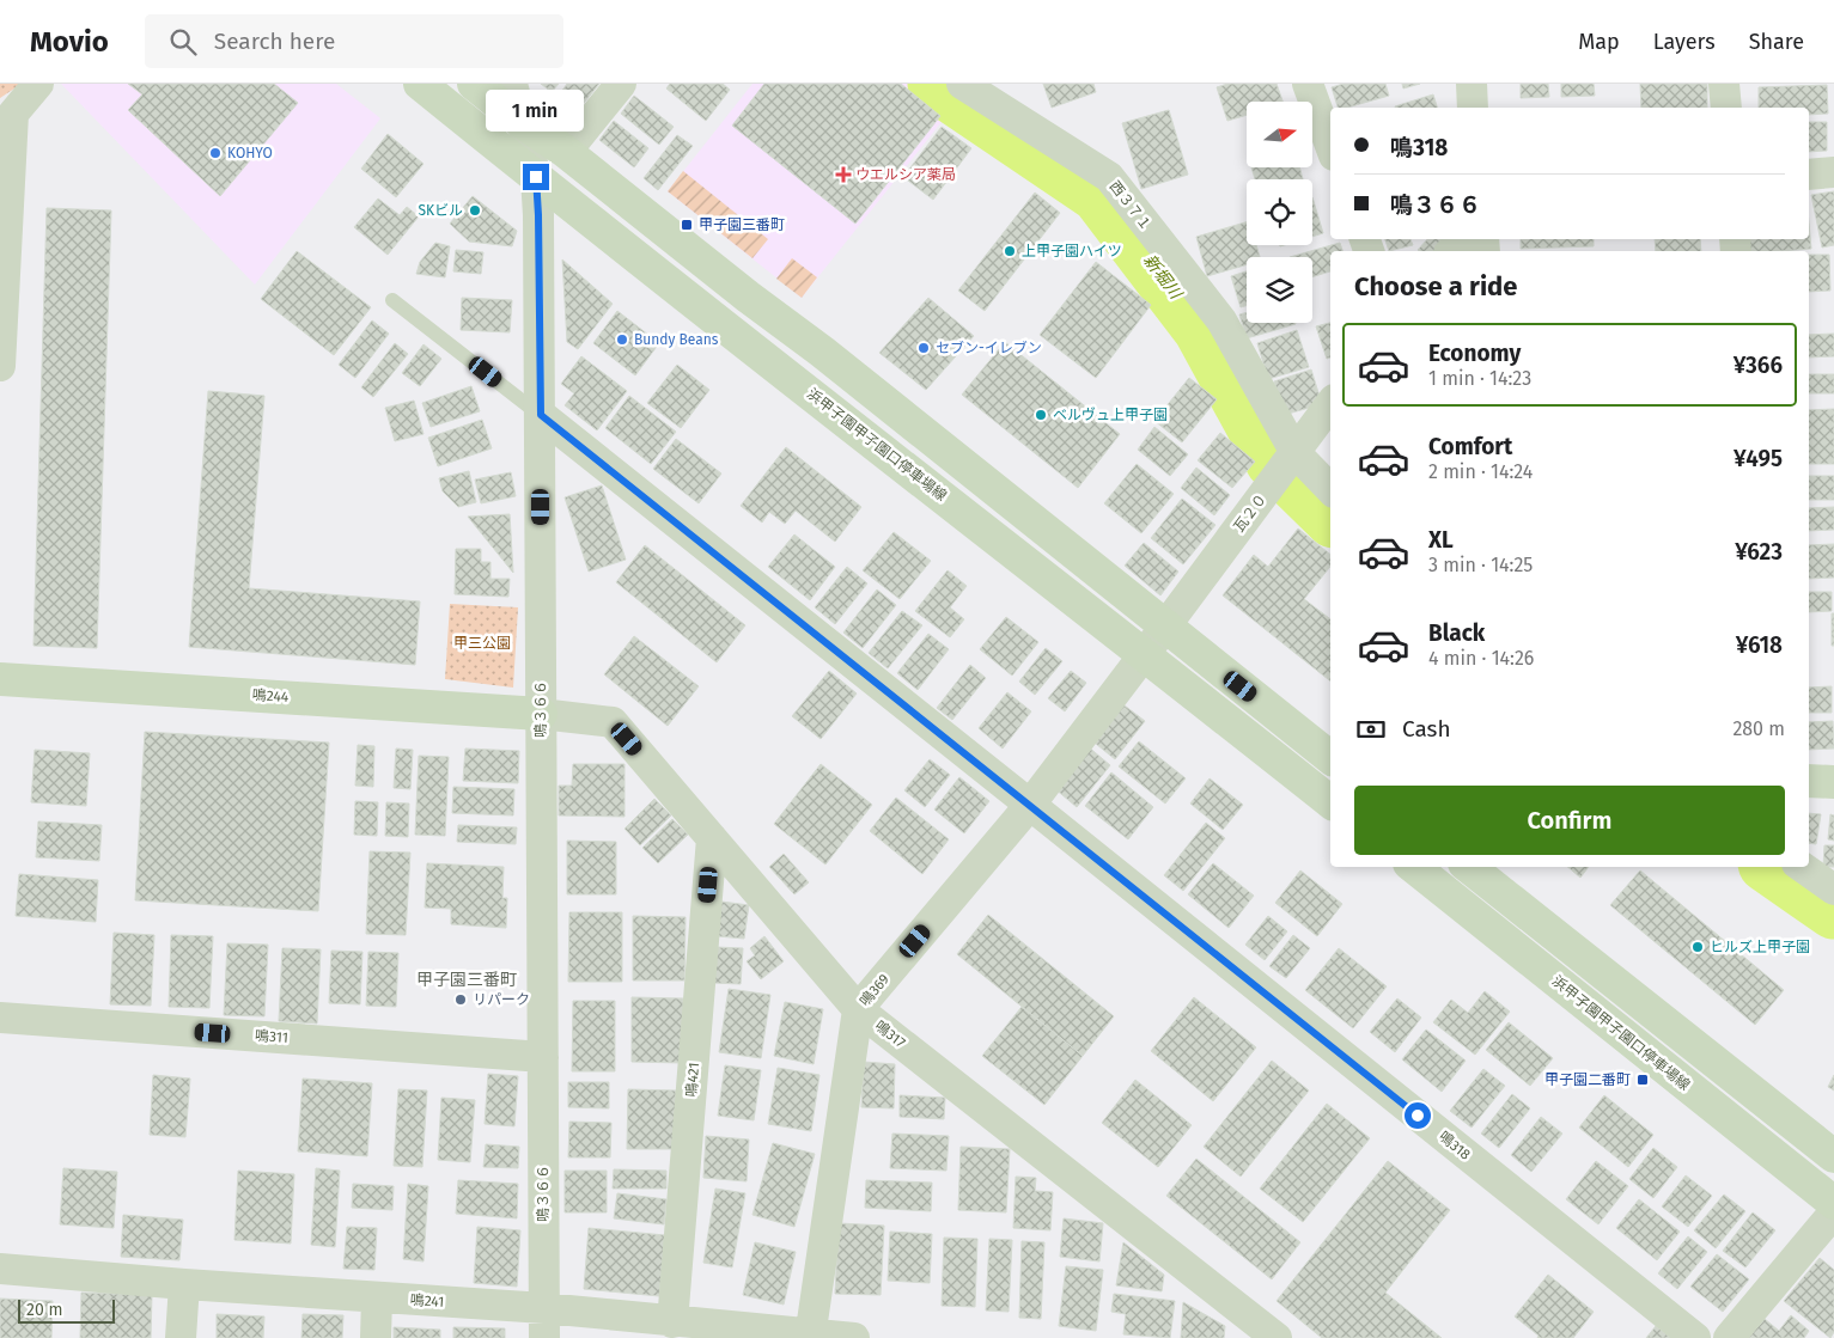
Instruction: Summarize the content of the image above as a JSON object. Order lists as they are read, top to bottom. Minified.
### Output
{"streets":{"main road":["浜甲子園甲子園口停車場線","鳴244"],"street":["西３７１","瓦２０","鳴３６６","鳴369","鳴317","鳴311","鳴421","鳴318","鳴241"]},"crossings":[["西３７１","瓦２０"],["浜甲子園甲子園口停車場線","鳴３６６"],["浜甲子園甲子園口停車場線","鳴369"],["瓦２０","鳴369"],["鳴244","鳴３６６"],["鳴244","鳴317"],["鳴３６６","鳴317"],["鳴３６６","鳴311"],["鳴３６６","鳴318"],["鳴３６６","鳴241"],["鳴369","鳴317"],["鳴369","鳴318"],["鳴369","鳴241"],["鳴317","鳴421"],["鳴421","鳴241"]],"districts":["甲子園三番町"],"water":["新堀川"],"parks":["甲三公園"],"places":{"other":["KOHYO","SKビル","上甲子園ハイツ","Bundy Beans","セブン-イレブン","ベルヴュ上甲子園","ヒルズ上甲子園","リパーク"],"health":["ウエルシア薬局"],"transit":["甲子園三番町","甲子園二番町"]},"scale_bar":"20 m","north":"right","page":{"header":"Movio","search":"Search here","nav":["Map","Layers","Share"],"bubble":"1 min","banner":["鳴318","鳴３６６"],"heading":"Choose a ride","list":[{"name":"Economy","note":"1 min · 14:23","value":"¥366"},{"name":"Comfort","note":"2 min · 14:24","value":"¥495"},{"name":"XL","note":"3 min · 14:25","value":"¥623"},{"name":"Black","note":"4 min · 14:26","value":"¥618"}],"pay":["Cash","280 m"],"buttons":"Confirm","scale":"20 m"}}
